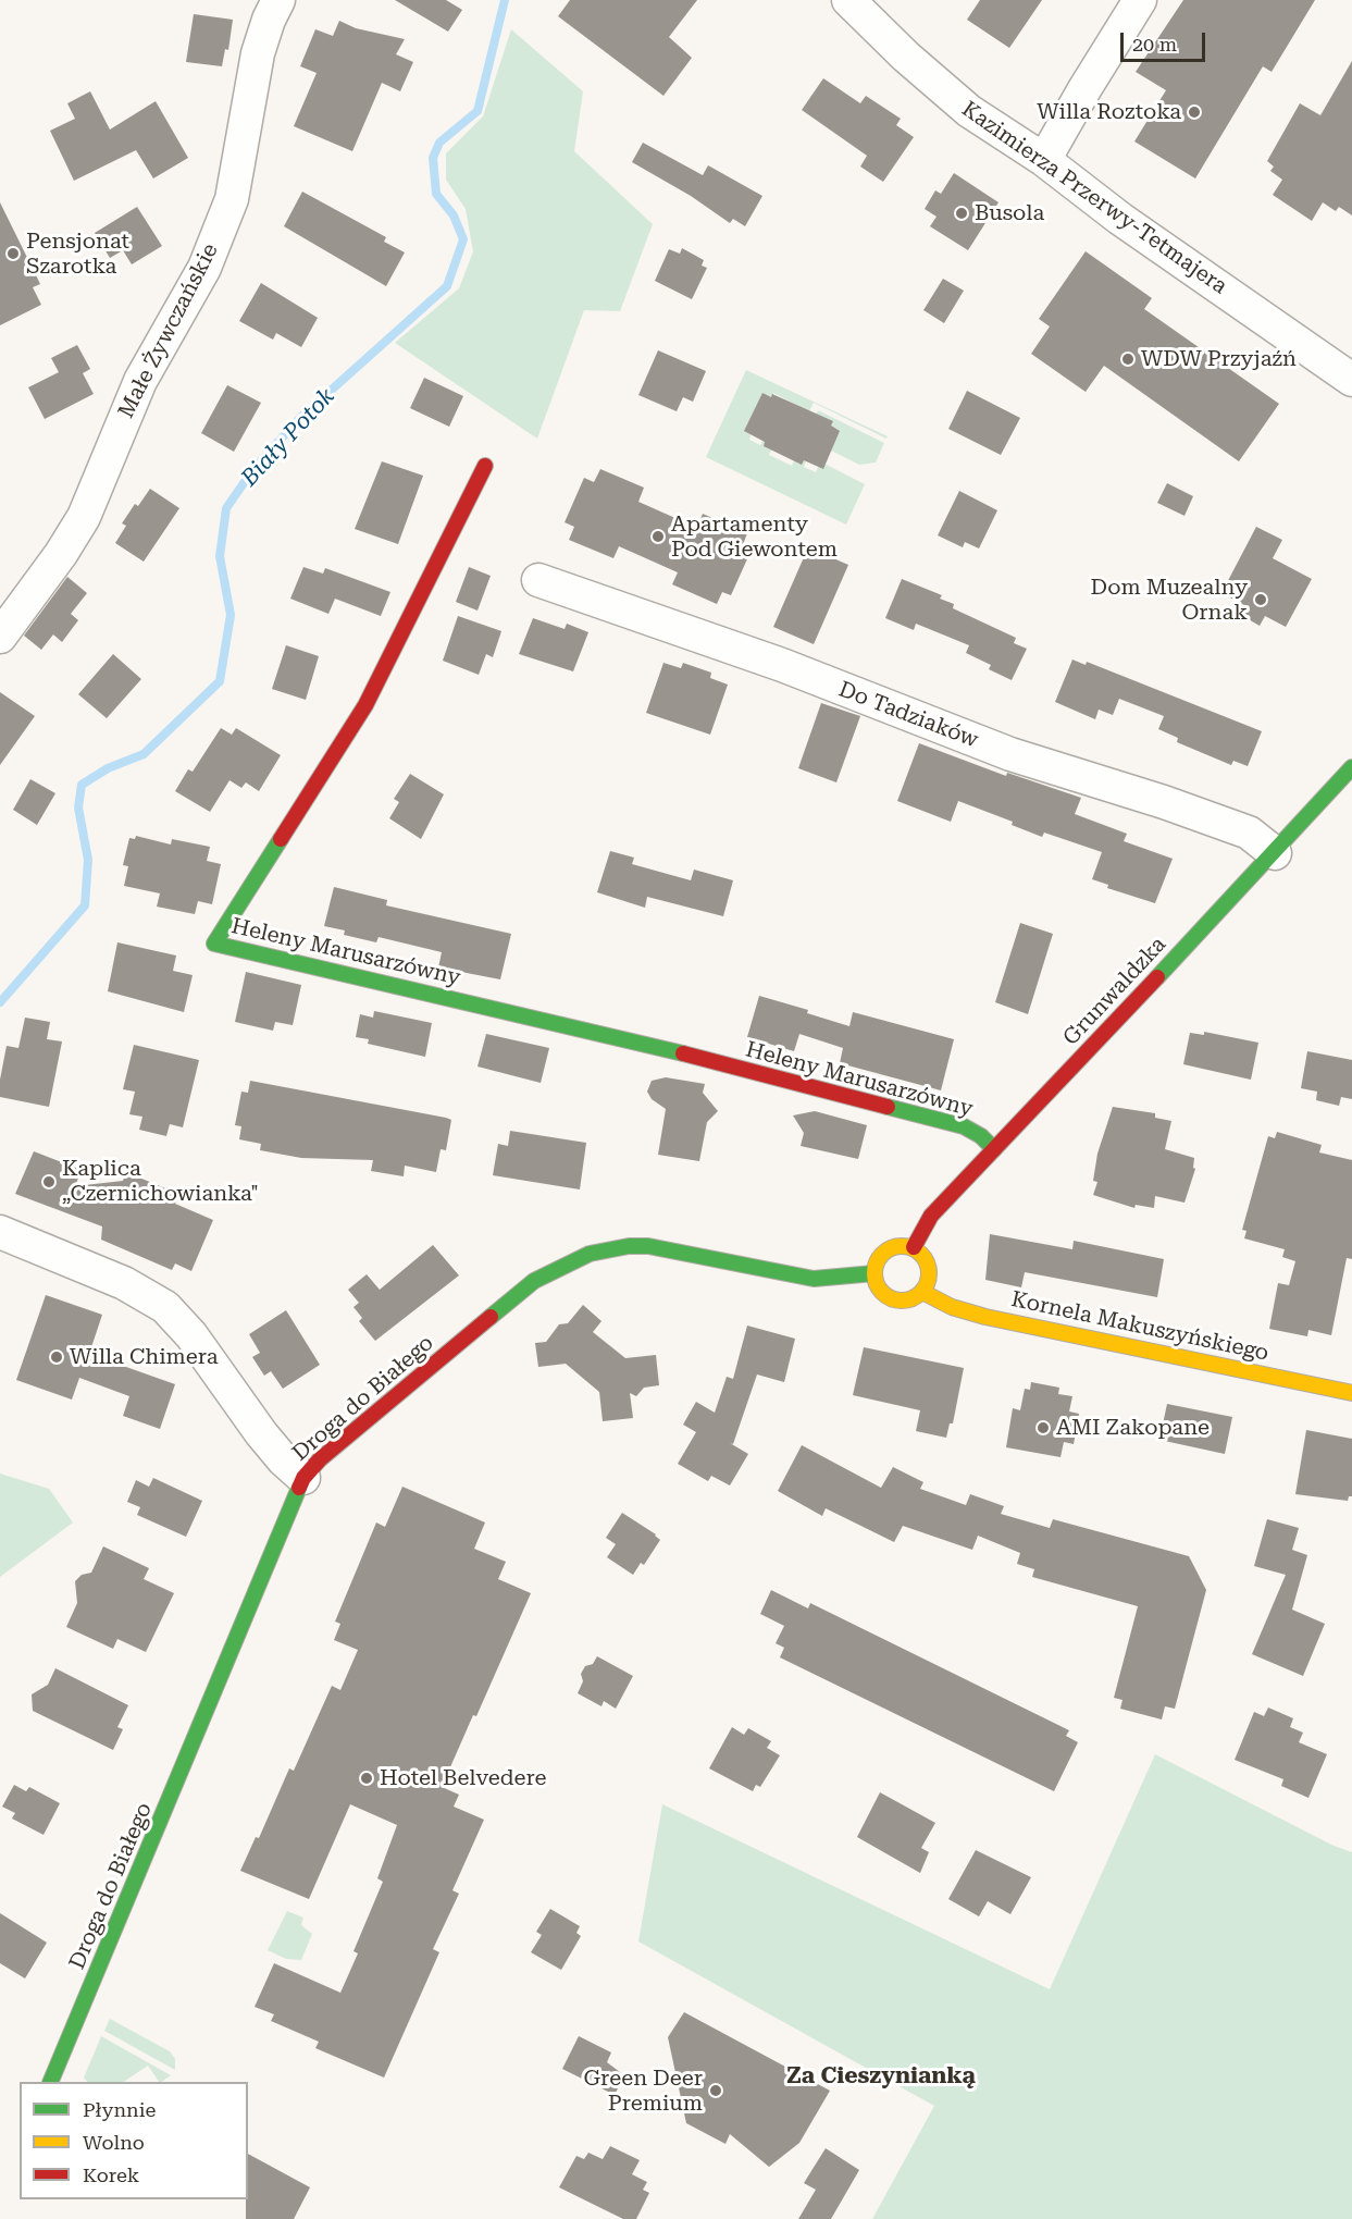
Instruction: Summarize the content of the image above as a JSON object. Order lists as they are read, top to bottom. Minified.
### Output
{"streets":{"street":["Kazimierza Przerwy-Tetmajera","Małe Żywczańskie","Do Tadziaków","Heleny Marusarzówny","Grunwaldzka","Kornela Makuszyńskiego","Droga do Białego"]},"crossings":[["Do Tadziaków","Grunwaldzka"],["Heleny Marusarzówny","Grunwaldzka"],["Grunwaldzka","Kornela Makuszyńskiego"],["Grunwaldzka","Droga do Białego"],["Kornela Makuszyńskiego","Droga do Białego"]],"districts":["Za Cieszynianką"],"water":["Biały Potok"],"places":["Willa Roztoka","Busola","Pensjonat Szarotka","WDW Przyjaźń","Apartamenty Pod Giewontem","Dom Muzealny Ornak","Kaplica „Czernichowianka\"","Willa Chimera","AMI Zakopane","Hotel Belvedere","Green Deer Premium"],"legend":["Płynnie","Wolno","Korek"],"scale_bar":"20 m"}
